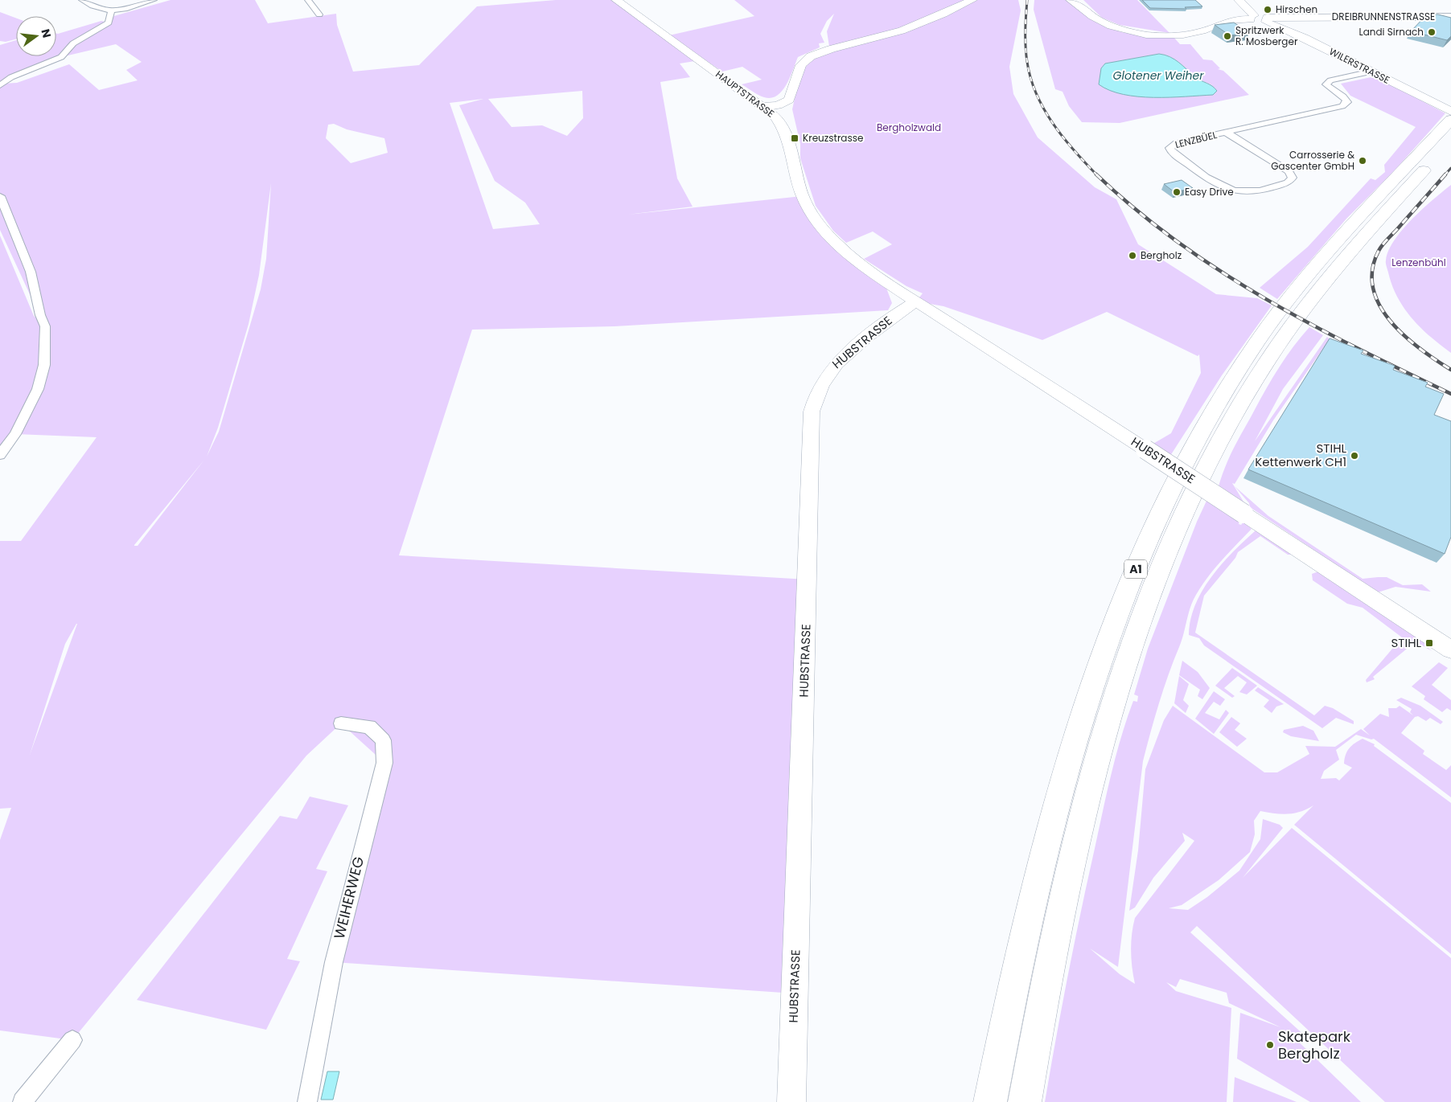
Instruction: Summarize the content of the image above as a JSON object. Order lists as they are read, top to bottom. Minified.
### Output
{"streets":{"highway":["A1"],"street":["DREIBRUNNENSTRASSE","WILERSTRASSE","HAUPTSTRASSE","LENZBÜEL","HUBSTRASSE","WEIHERWEG"]},"crossings":[["DREIBRUNNENSTRASSE","WILERSTRASSE"],["WILERSTRASSE","LENZBÜEL"],["WILERSTRASSE","A1"],["HAUPTSTRASSE","HUBSTRASSE"]],"water":["Glotener Weiher"],"parks":["Bergholzwald","Lenzenbühl"],"places":{"other":["Hirschen","Landi Sirnach","Spritzwerk R. Mosberger","Carrosserie & Gascenter GmbH","Easy Drive","Bergholz","STIHL Kettenwerk CH1","Skatepark Bergholz"],"transit":["Kreuzstrasse","STIHL"]},"north":"right"}
